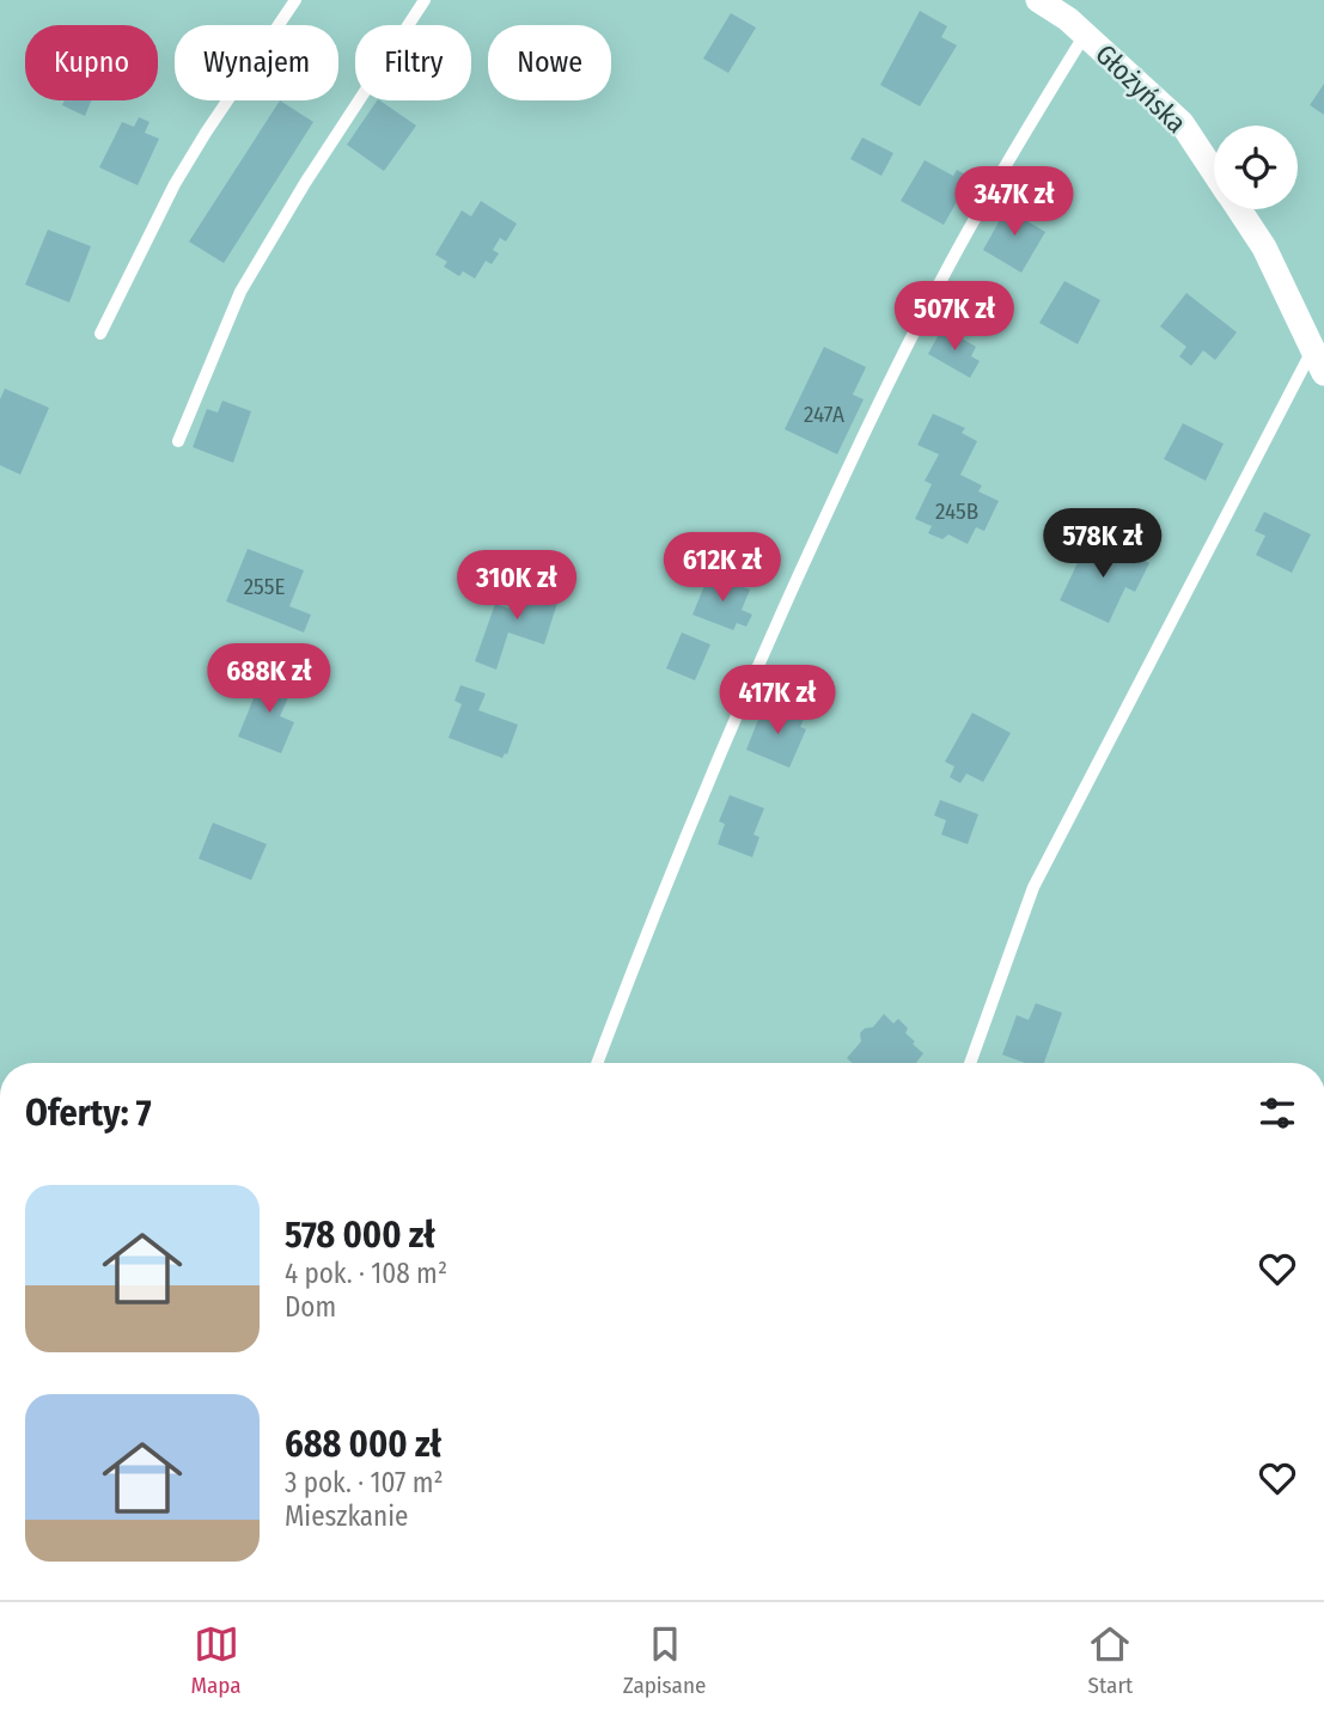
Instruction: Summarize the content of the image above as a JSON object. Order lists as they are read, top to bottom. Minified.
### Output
{"streets":{"street":["Głożyńska"]},"house_numbers":["247A","245B","255E"],"page":{"chip":["Kupno","Wynajem","Filtry","Nowe"],"price":["347K zł","507K zł","578K zł","612K zł","310K zł","688K zł","417K zł"],"heading":"Oferty: 7","list":[{"name":"578 000 zł","note":"4 pok. · 108 m² · Dom"},{"name":"688 000 zł","note":"3 pok. · 107 m² · Mieszkanie"}],"tabs":["Mapa","Zapisane","Start"]}}
